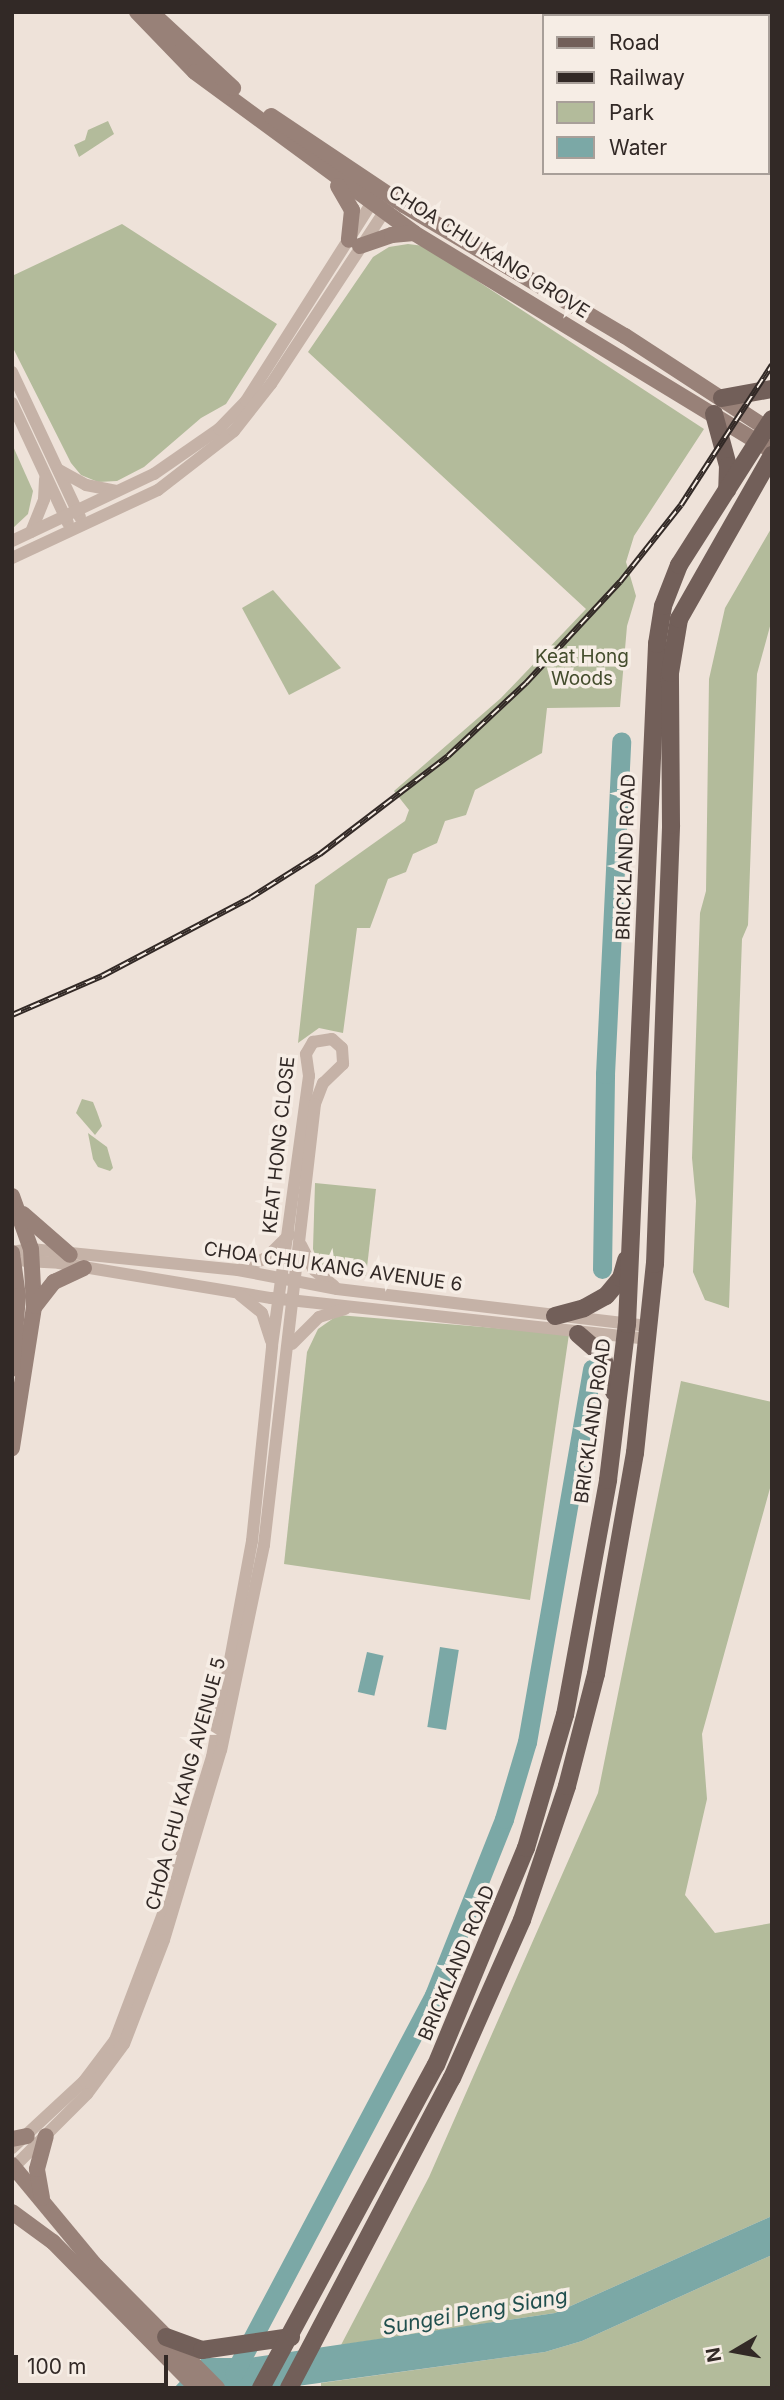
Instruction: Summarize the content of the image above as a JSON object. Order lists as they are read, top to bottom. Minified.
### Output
{"streets":{"main road":["BRICKLAND ROAD"],"street":["CHOA CHU KANG GROVE","KEAT HONG CLOSE","CHOA CHU KANG AVENUE 6","CHOA CHU KANG AVENUE 5"]},"crossings":[["CHOA CHU KANG GROVE","BRICKLAND ROAD"],["BRICKLAND ROAD","CHOA CHU KANG AVENUE 6"],["KEAT HONG CLOSE","CHOA CHU KANG AVENUE 6"],["KEAT HONG CLOSE","CHOA CHU KANG AVENUE 5"],["CHOA CHU KANG AVENUE 6","CHOA CHU KANG AVENUE 5"]],"water":["Sungei Peng Siang"],"parks":["Keat Hong Woods"],"legend":["Road","Railway","Park","Water"],"scale_bar":"100 m","north":"left"}
